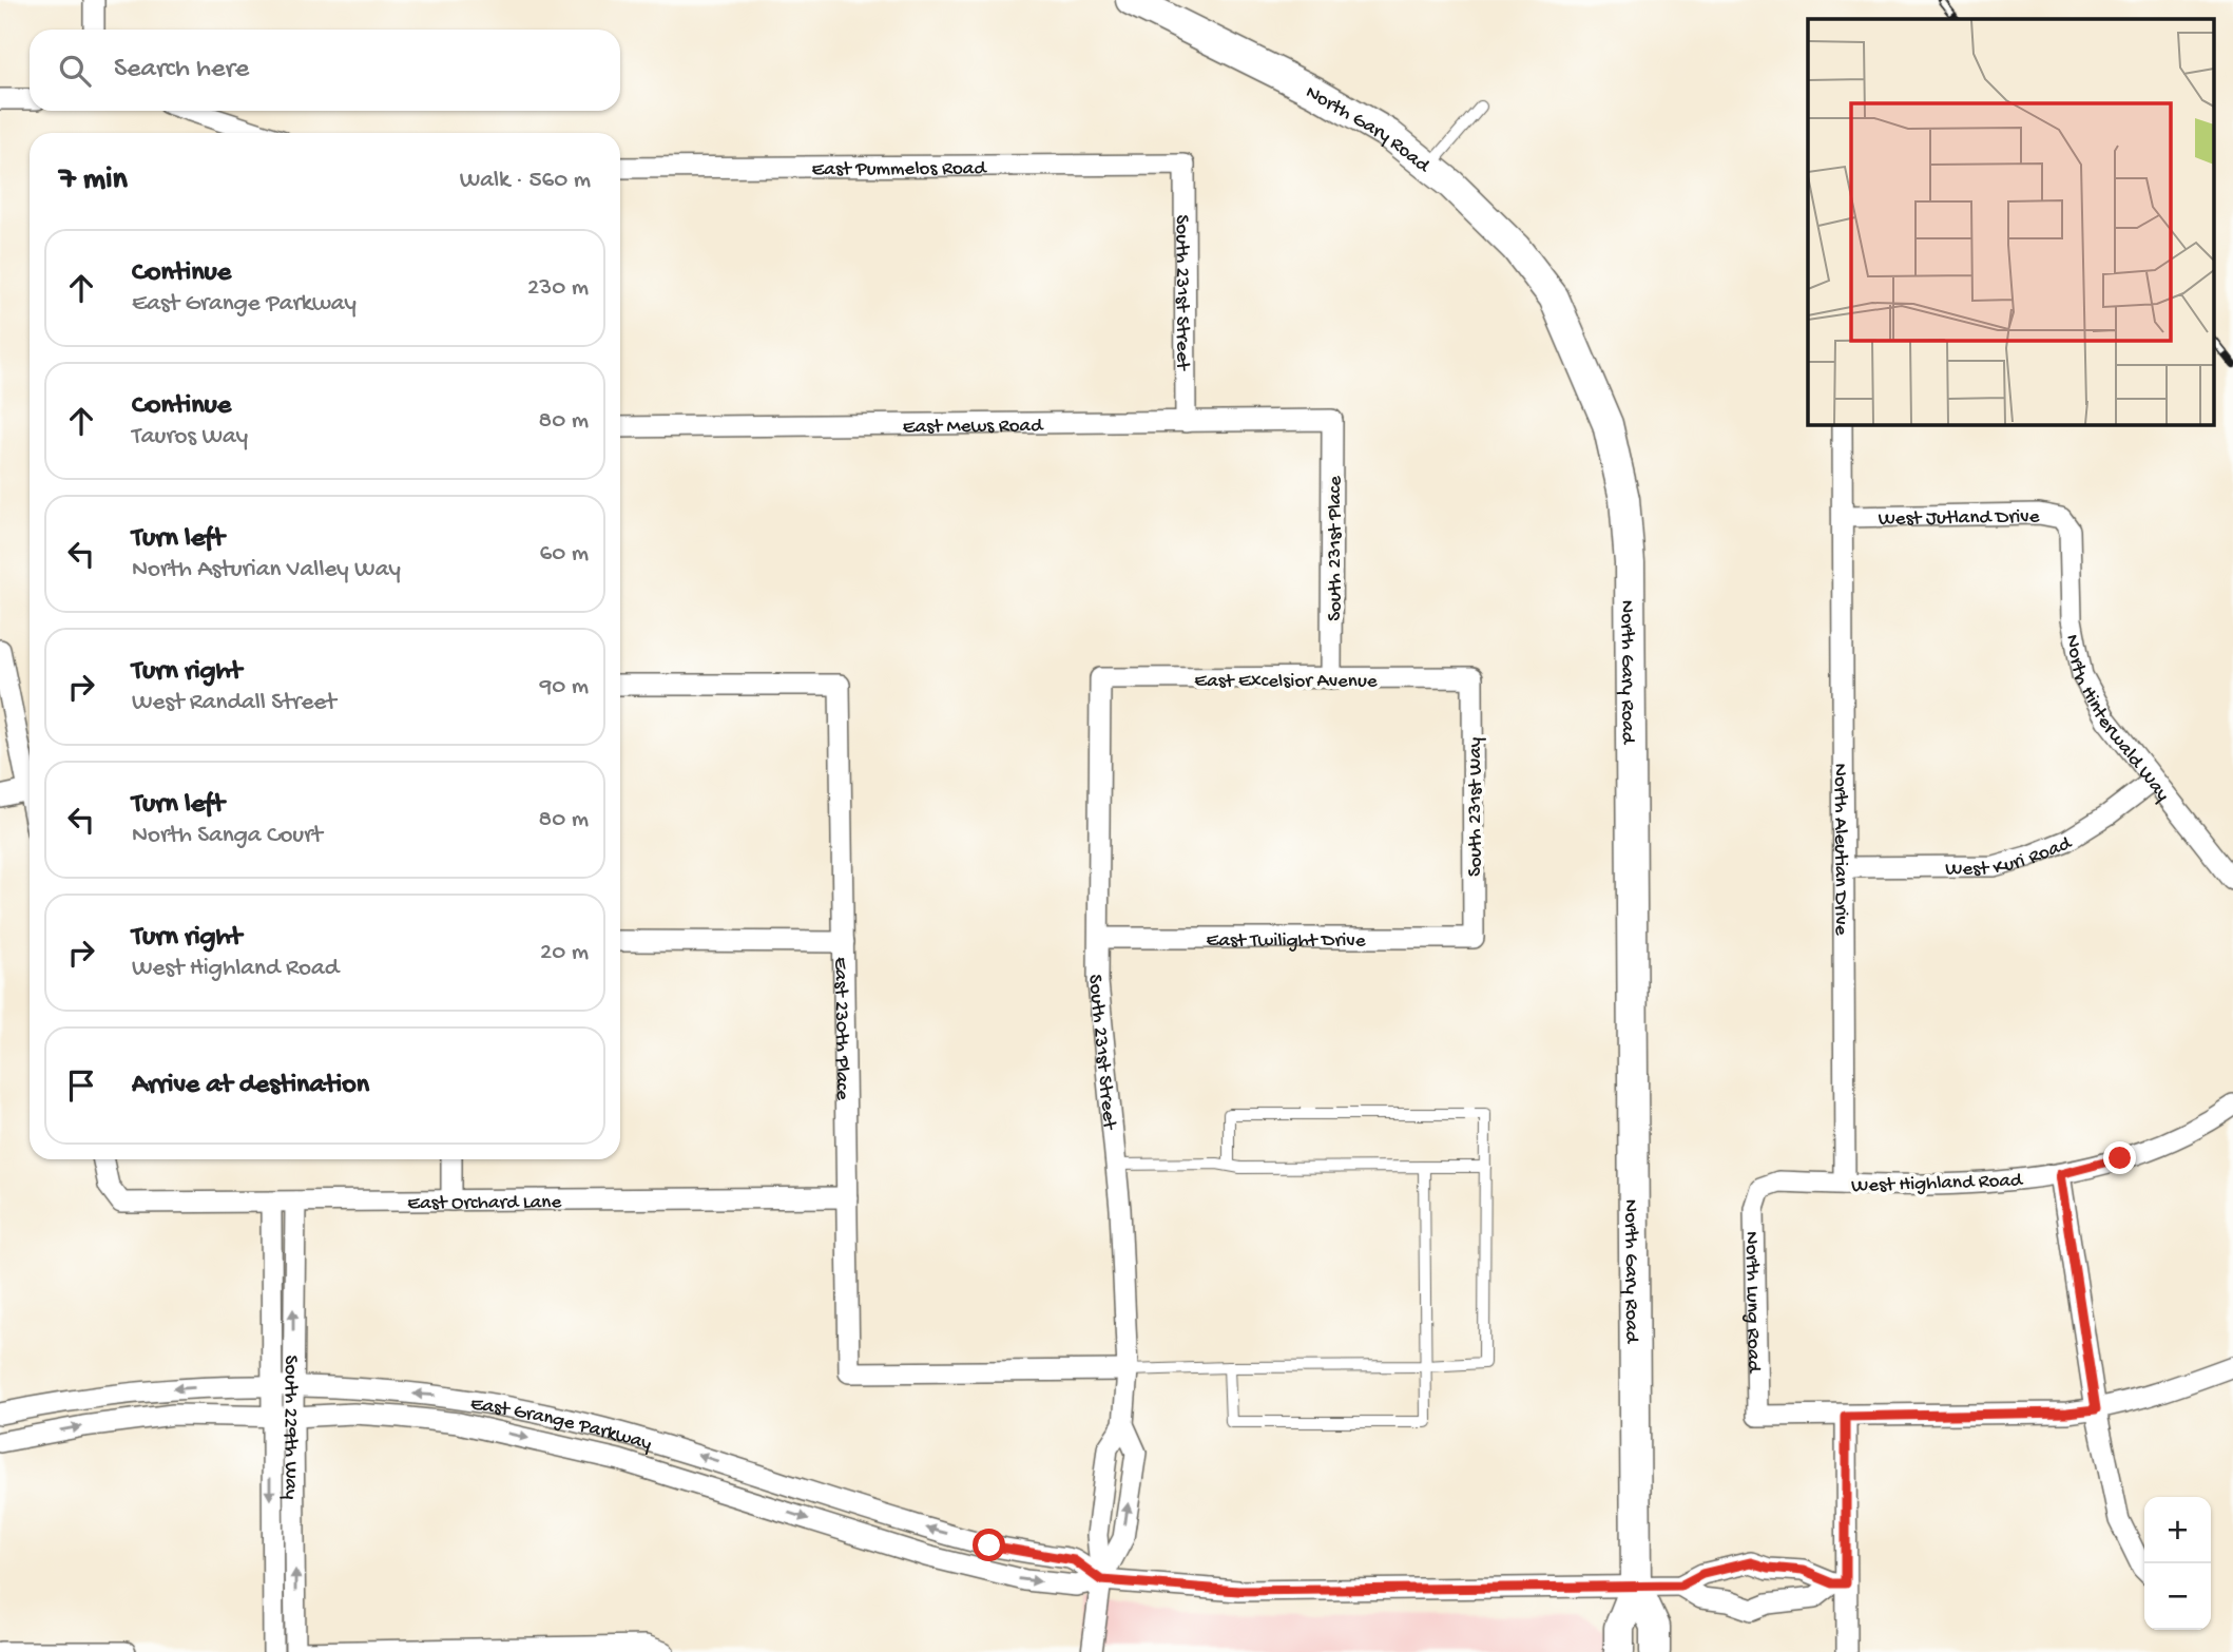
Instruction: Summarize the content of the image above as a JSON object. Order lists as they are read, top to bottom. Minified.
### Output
{"streets":{"main road":["North Gary Road"],"street":["East Pummelos Road","South 231st Street","East Mews Road","West Jutland Drive","South 231st Place","East Excelsior Avenue","North Hinterwald Way","South 231st Way","North Aleutian Drive","West Kuri Road","East Twilight Drive","East 230th Place","West Highland Road","East Orchard Lane","North Lung Road","East Grange Parkway","South 229th Way"]},"crossings":[["North Gary Road","East Grange Parkway"],["East Pummelos Road","South 231st Street"],["South 231st Street","East Mews Road"],["South 231st Street","East Excelsior Avenue"],["South 231st Street","East Twilight Drive"],["South 231st Street","East 230th Place"],["South 231st Street","East Grange Parkway"],["East Mews Road","South 231st Place"],["West Jutland Drive","North Hinterwald Way"],["West Jutland Drive","North Aleutian Drive"],["South 231st Place","East Excelsior Avenue"],["East Excelsior Avenue","South 231st Way"],["North Hinterwald Way","West Kuri Road"],["South 231st Way","East Twilight Drive"],["North Aleutian Drive","West Kuri Road"],["North Aleutian Drive","West Highland Road"],["East 230th Place","East Orchard Lane"],["West Highland Road","North Lung Road"],["East Orchard Lane","South 229th Way"],["East Grange Parkway","South 229th Way"]],"page":{"search":"Search here","heading":["7 min","Walk · 560 m"],"list":[["Continue","East Grange Parkway","230 m"],["Continue","Tauros Way","80 m"],["Turn left","North Asturian Valley Way","60 m"],["Turn right","West Randall Street","90 m"],["Turn left","North Sanga Court","80 m"],["Turn right","West Highland Road","20 m"],"Arrive at destination"],"map_buttons":["+","−"]}}
